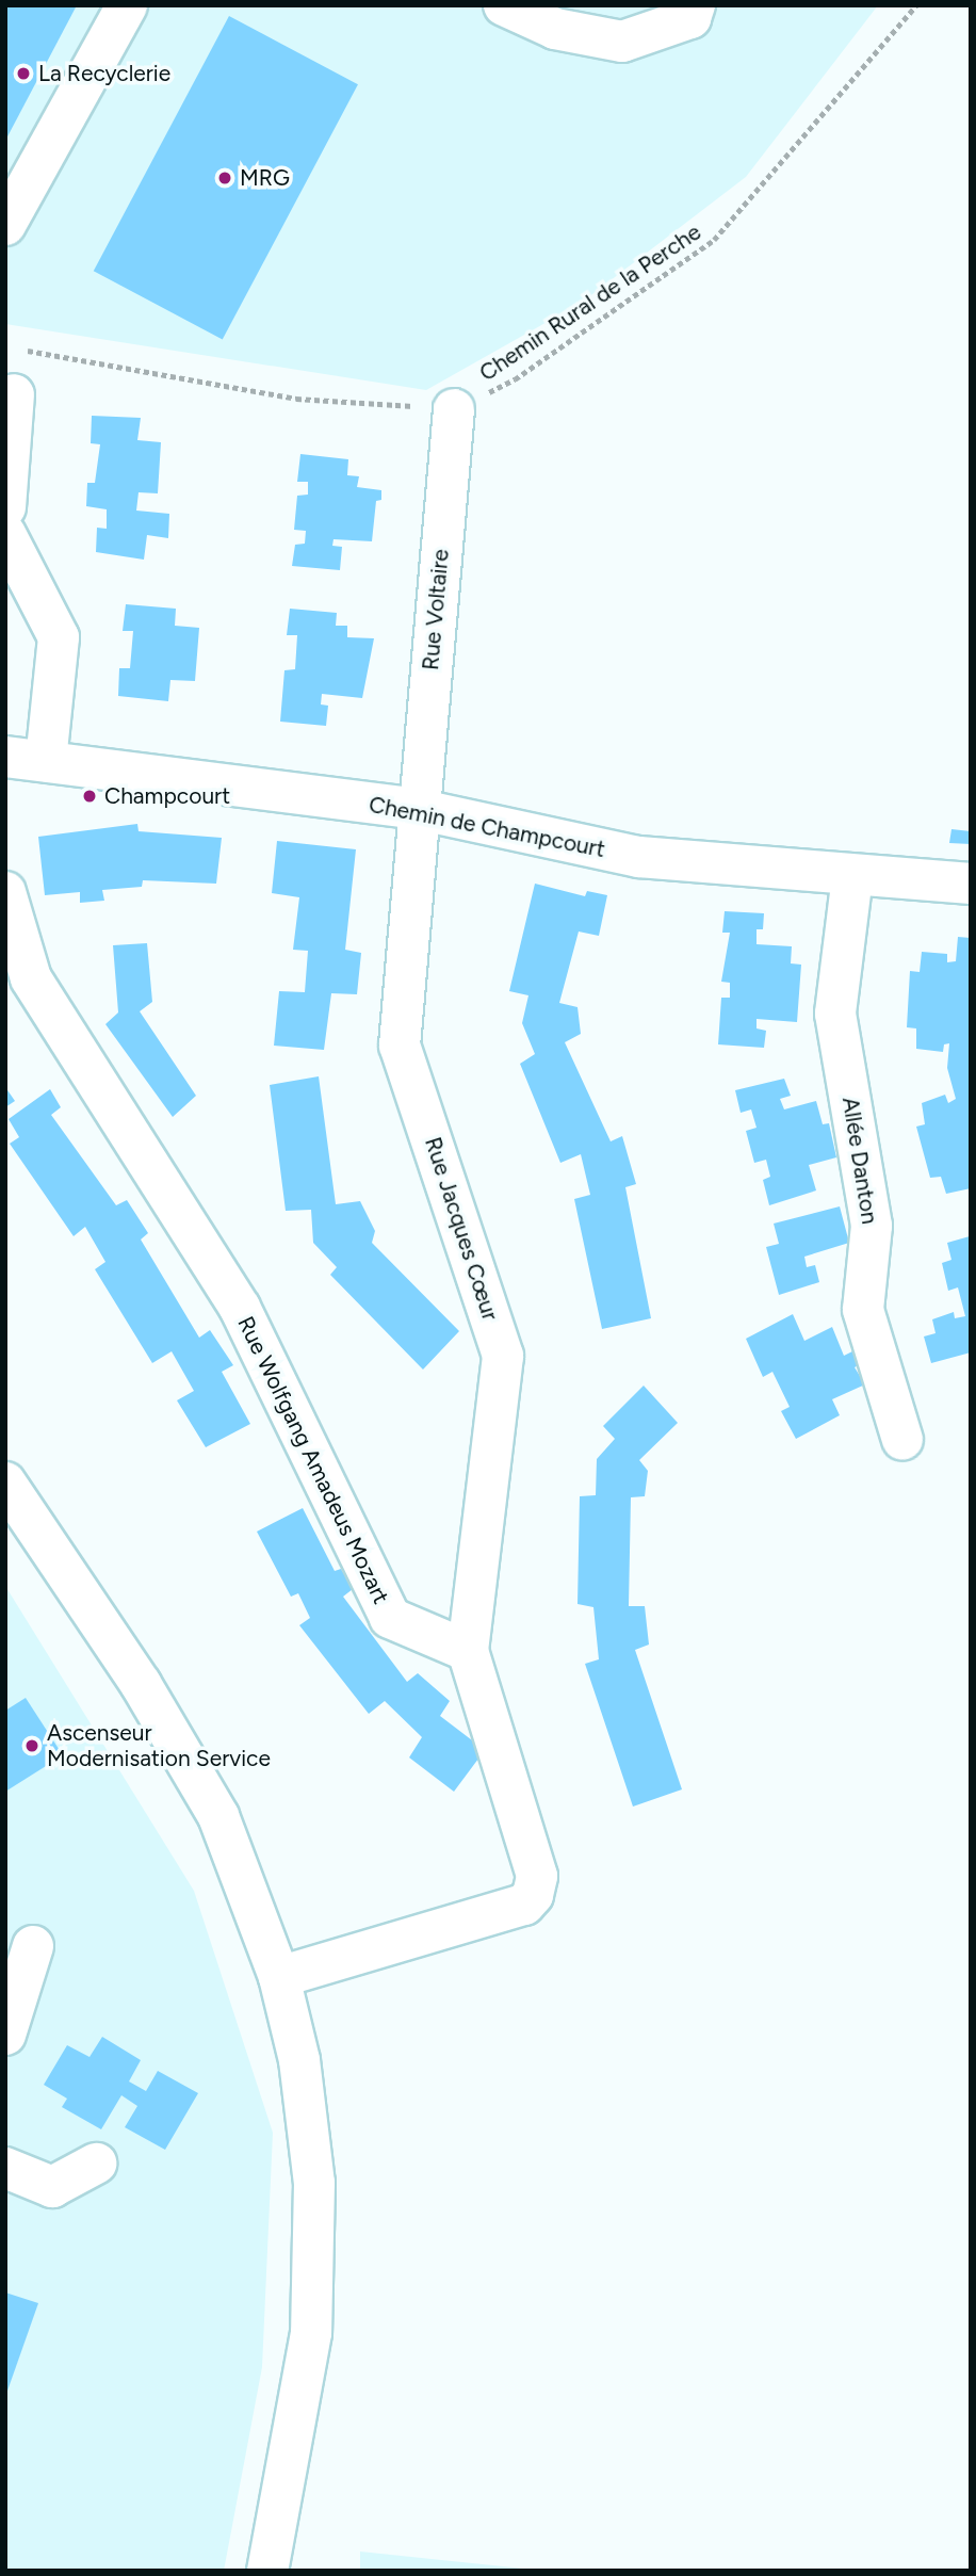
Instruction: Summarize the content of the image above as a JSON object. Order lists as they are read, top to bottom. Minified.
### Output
{"streets":{"street":["Rue Voltaire","Chemin de Champcourt","Allée Danton","Rue Jacques Cœur","Rue Wolfgang Amadeus Mozart"],"path":["Chemin Rural de la Perche"]},"crossings":[["Chemin Rural de la Perche","Rue Voltaire"],["Rue Voltaire","Chemin de Champcourt"],["Rue Voltaire","Rue Jacques Cœur"],["Chemin de Champcourt","Allée Danton"],["Chemin de Champcourt","Rue Jacques Cœur"],["Rue Jacques Cœur","Rue Wolfgang Amadeus Mozart"]],"places":["La Recyclerie","MRG","Champcourt","Ascenseur Modernisation Service"]}
